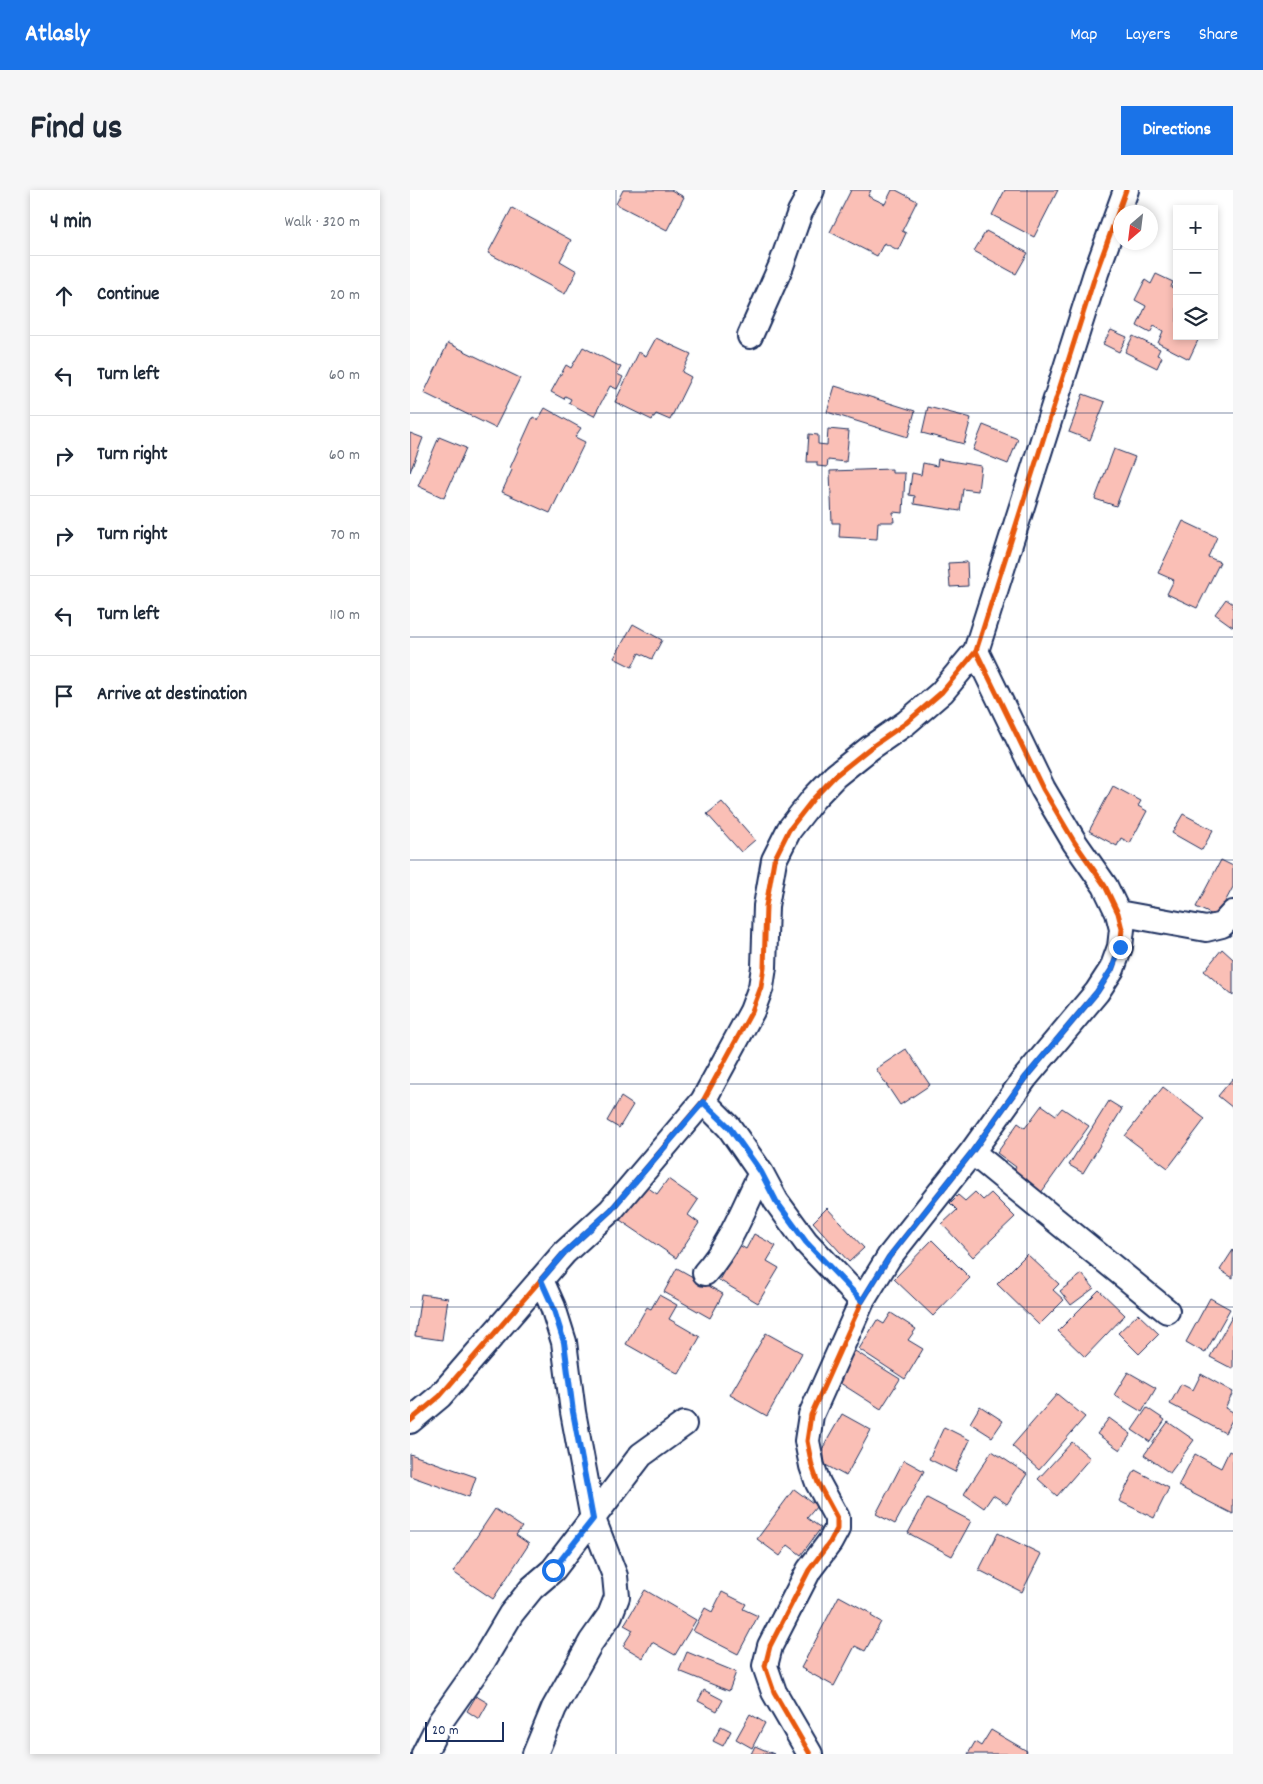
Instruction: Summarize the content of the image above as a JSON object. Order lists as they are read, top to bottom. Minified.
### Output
{"scale_bar":"20 m","north":"bottom left","page":{"header":"Atlasly","nav":["Map","Layers","Share"],"title":"Find us","buttons":"Directions","heading":["4 min","Walk · 320 m"],"map_buttons":["+","−"],"list":[["Continue","20 m"],["Turn left","60 m"],["Turn right","60 m"],["Turn right","70 m"],["Turn left","110 m"],"Arrive at destination"],"scale":"20 m"}}
